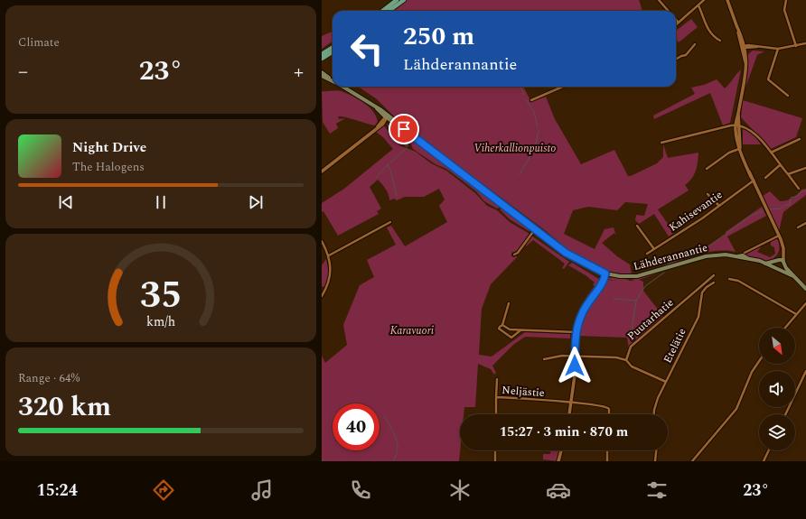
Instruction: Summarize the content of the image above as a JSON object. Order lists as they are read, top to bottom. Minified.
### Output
{"streets":{"main road":["Lähderannantie"],"street":["Kahisevantie","Puutarhatie","Etelätie","Neljästie"]},"parks":["Viherkallionpuisto","Karavuori"],"north":"bottom right","page":{"tile":["Climate",["Range · 64%","320 km"]],"turn":["250 m","Lähderannantie"],"heat":["−","23°","+"],"song":["Night Drive","The Halogens"],"limit":"40","trip":"15:27 · 3 min · 870 m","tabs":["15:24","23°"],"gauge":["35","km/h"]}}
